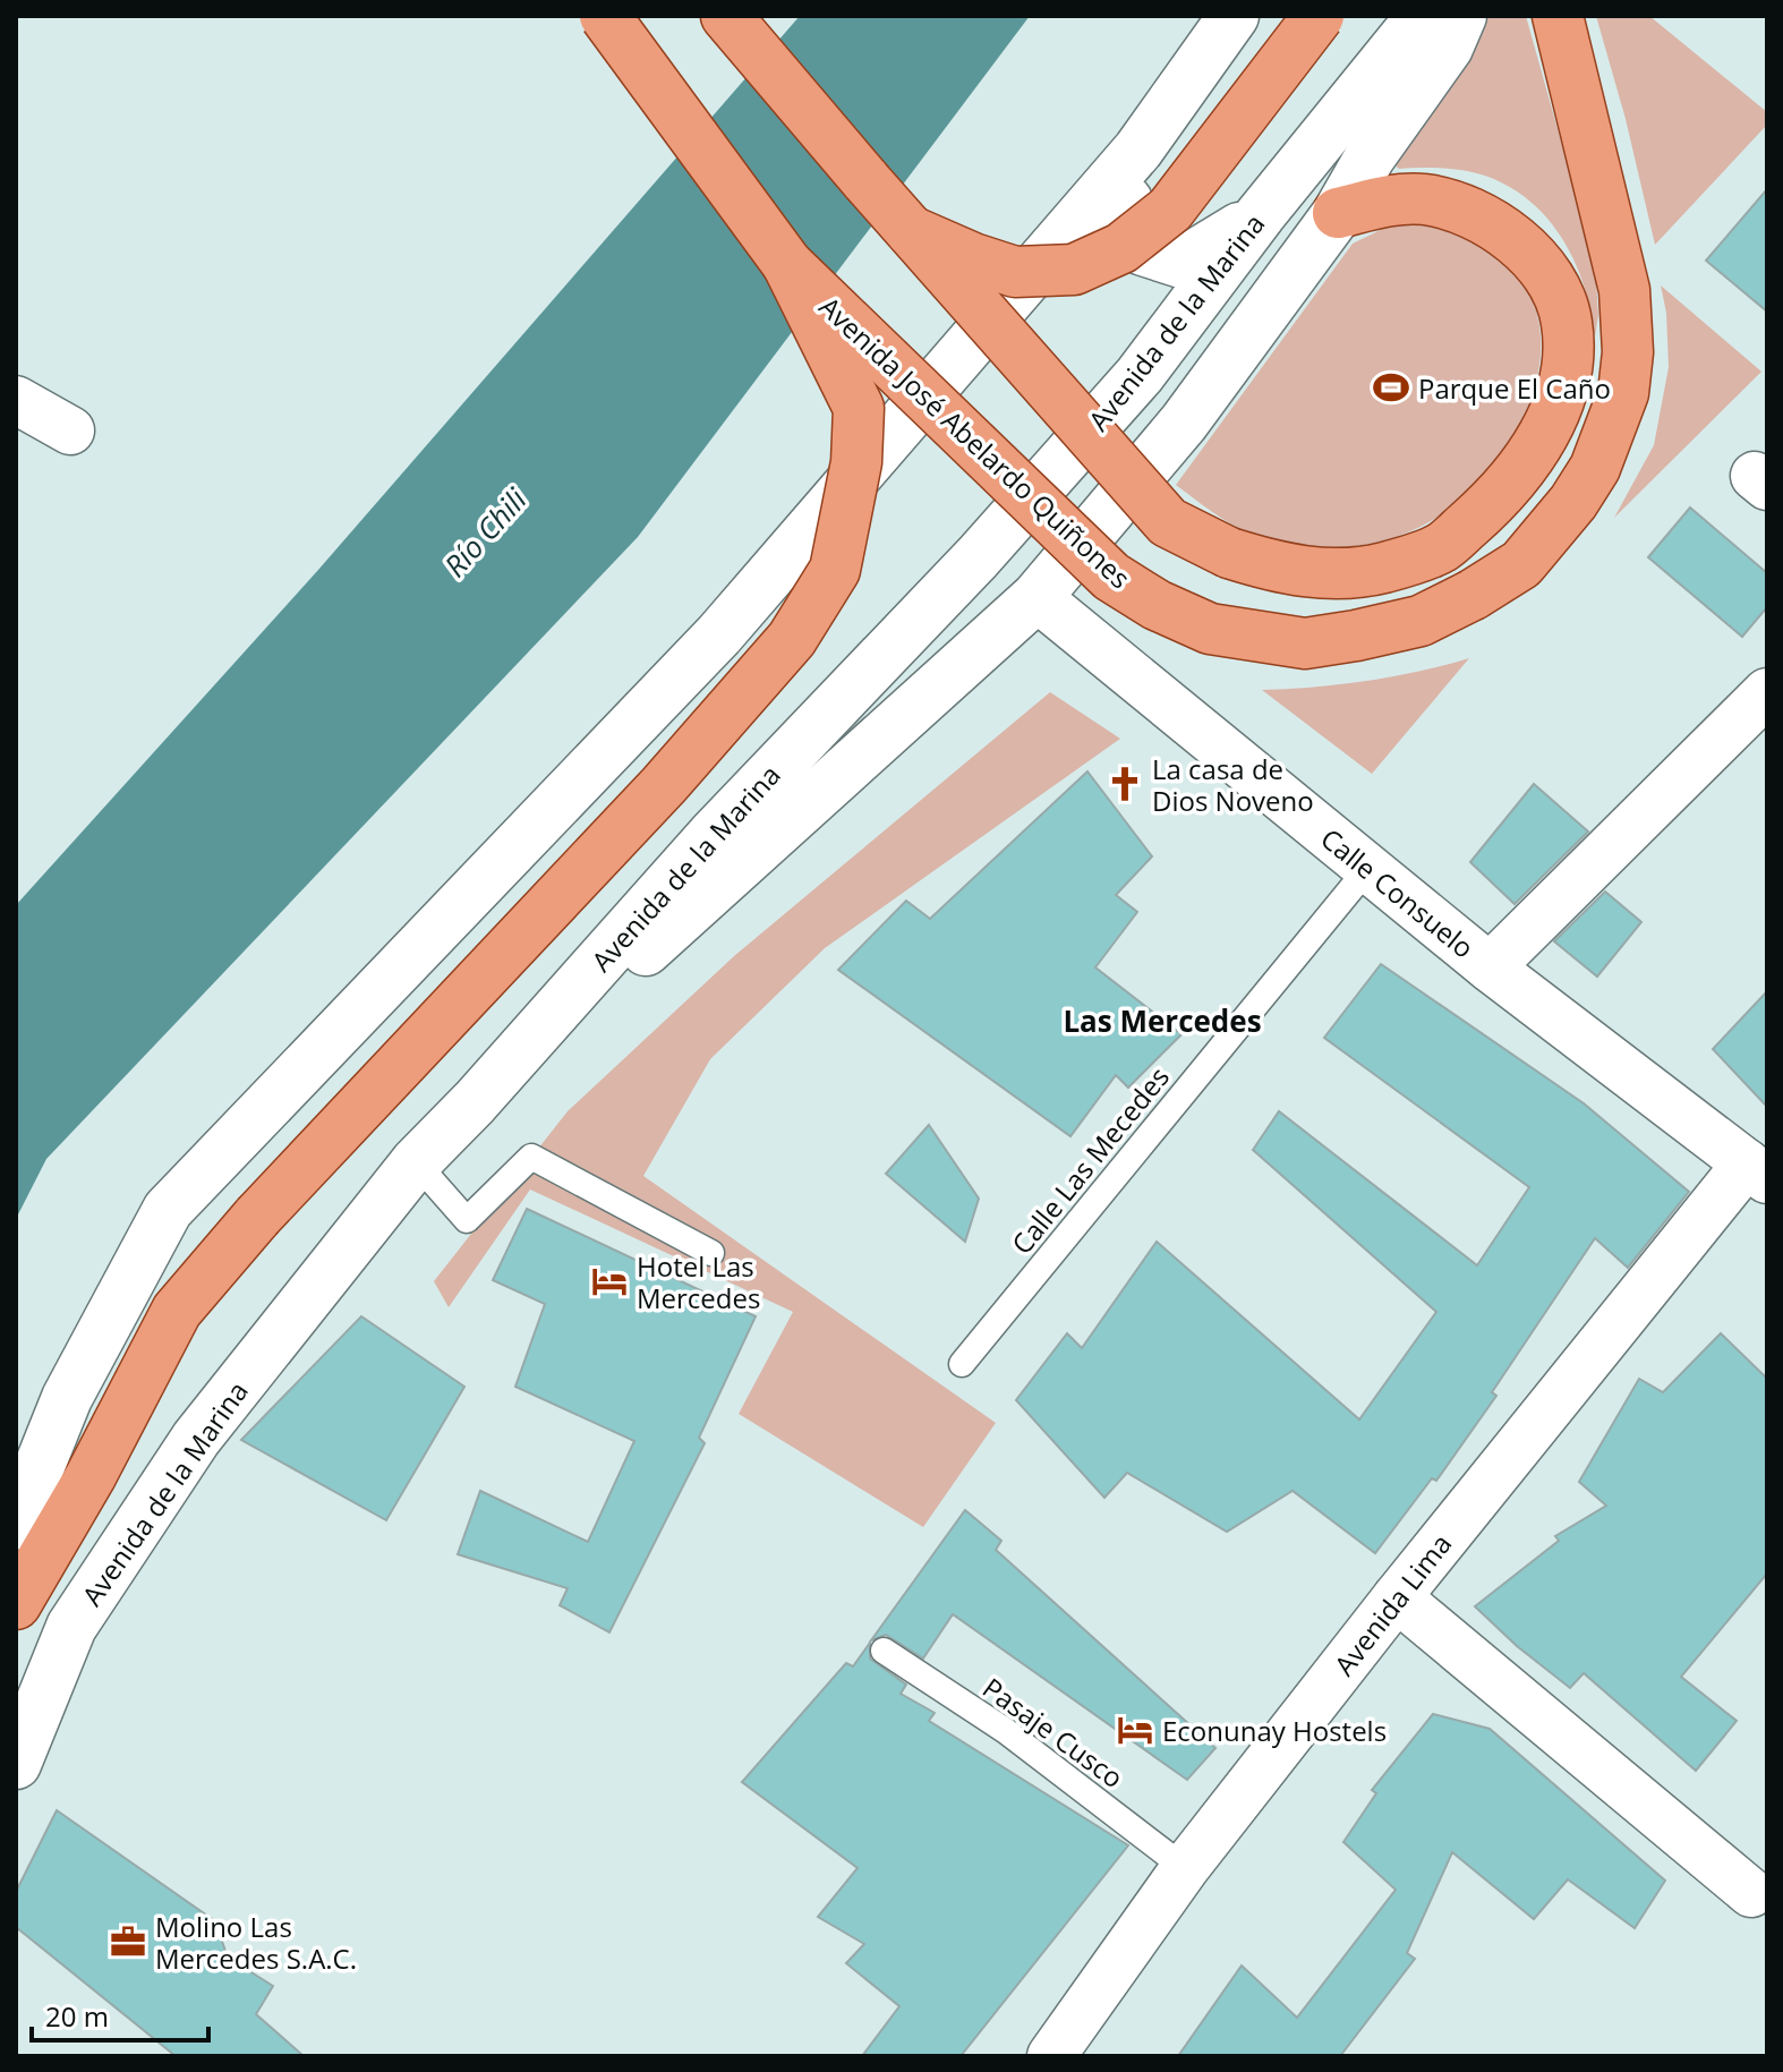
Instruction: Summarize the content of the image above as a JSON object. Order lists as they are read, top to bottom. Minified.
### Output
{"streets":{"main road":["Avenida de la Marina","Avenida José Abelardo Quiñones"],"street":["Calle Consuelo","Avenida Lima"],"lane":["Calle Las Mecedes","Pasaje Cusco"]},"crossings":[["Calle Consuelo","Calle Las Mecedes"],["Calle Consuelo","Avenida Lima"],["Avenida Lima","Pasaje Cusco"]],"districts":["Las Mercedes"],"water":["Río Chili"],"places":{"sports":["Parque El Caño"],"church":["La casa de Dios Noveno"],"hotel":["Hotel Las Mercedes","Econunay Hostels"],"office":["Molino Las Mercedes S.A.C."]},"scale_bar":"20 m"}
